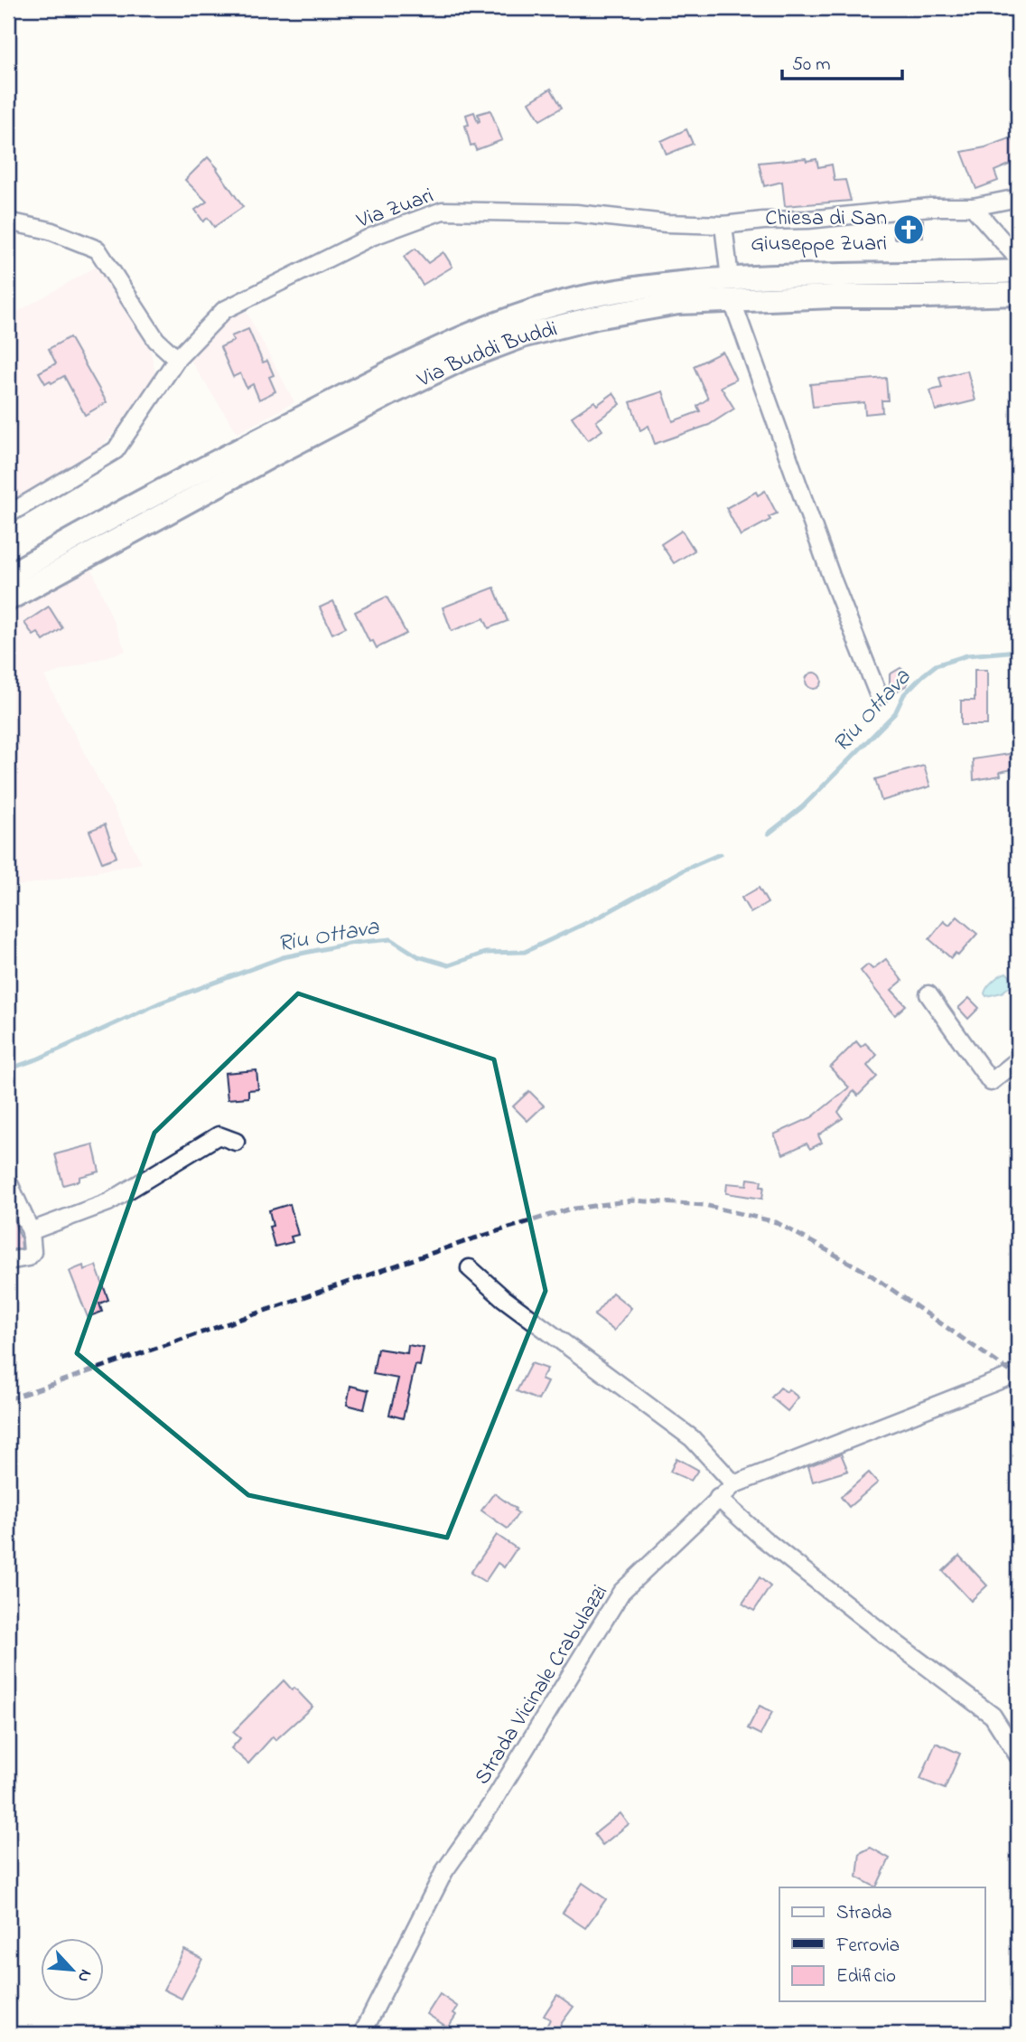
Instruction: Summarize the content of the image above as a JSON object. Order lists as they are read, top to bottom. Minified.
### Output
{"streets":{"main road":["Via Buddi Buddi"],"street":["Via Zuari","Strada Vicinale Crabulazzi"]},"water":["Riu Ottava"],"places":{"church":["Chiesa di San Giuseppe Zuari"]},"legend":["Strada","Ferrovia","Edificio"],"scale_bar":"50 m","north":"bottom right"}
